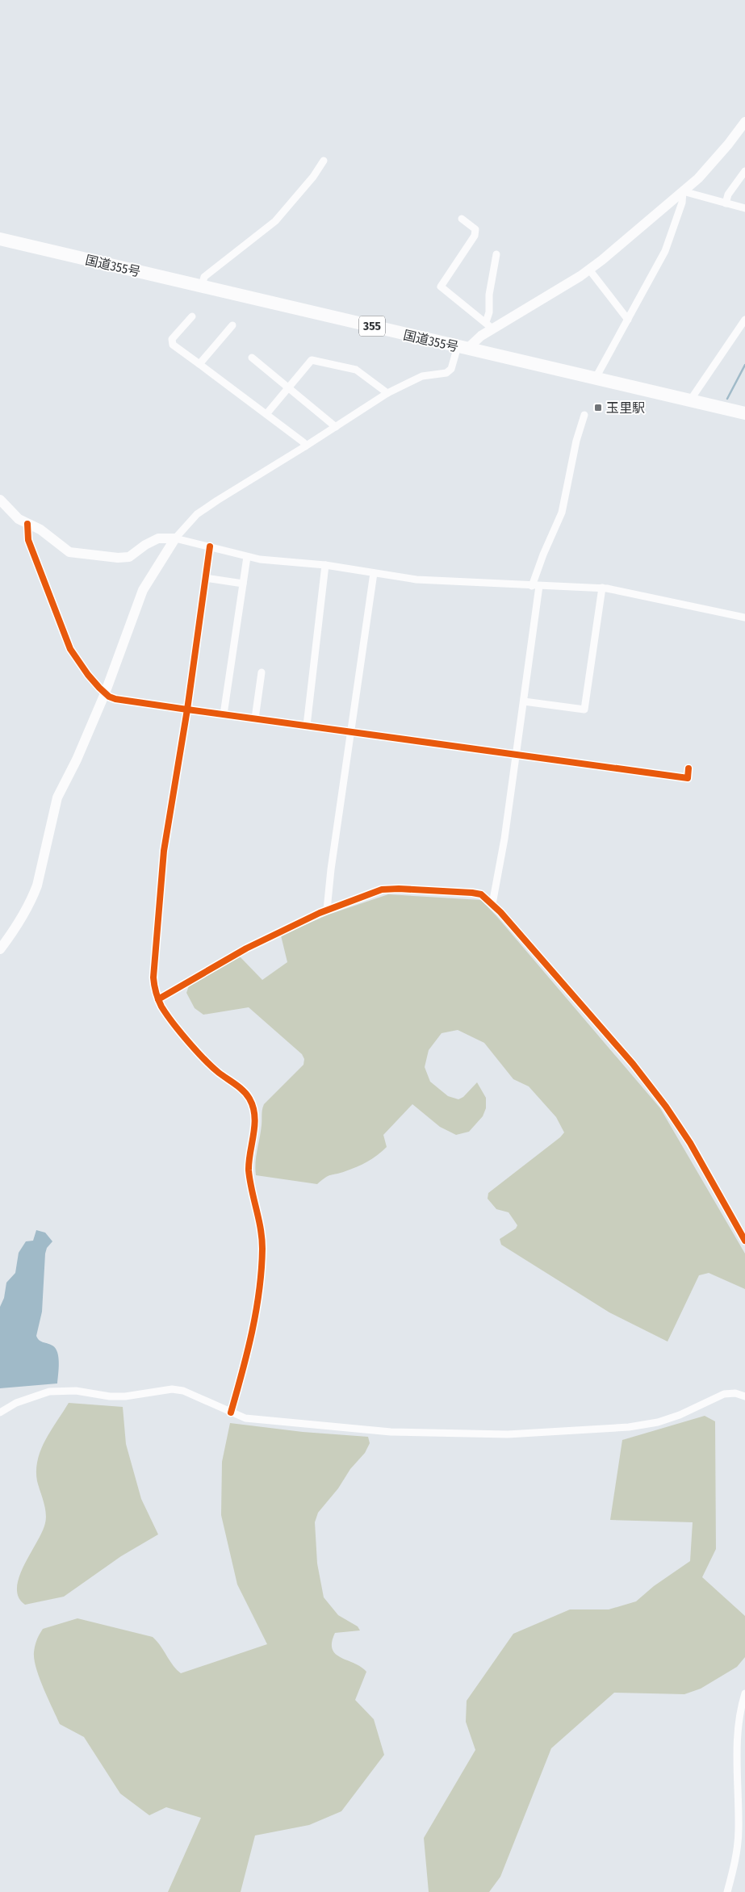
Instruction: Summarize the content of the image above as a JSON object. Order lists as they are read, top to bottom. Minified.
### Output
{"streets":{"highway":["国道355号","355"]},"places":{"transit":["玉里駅"]}}
